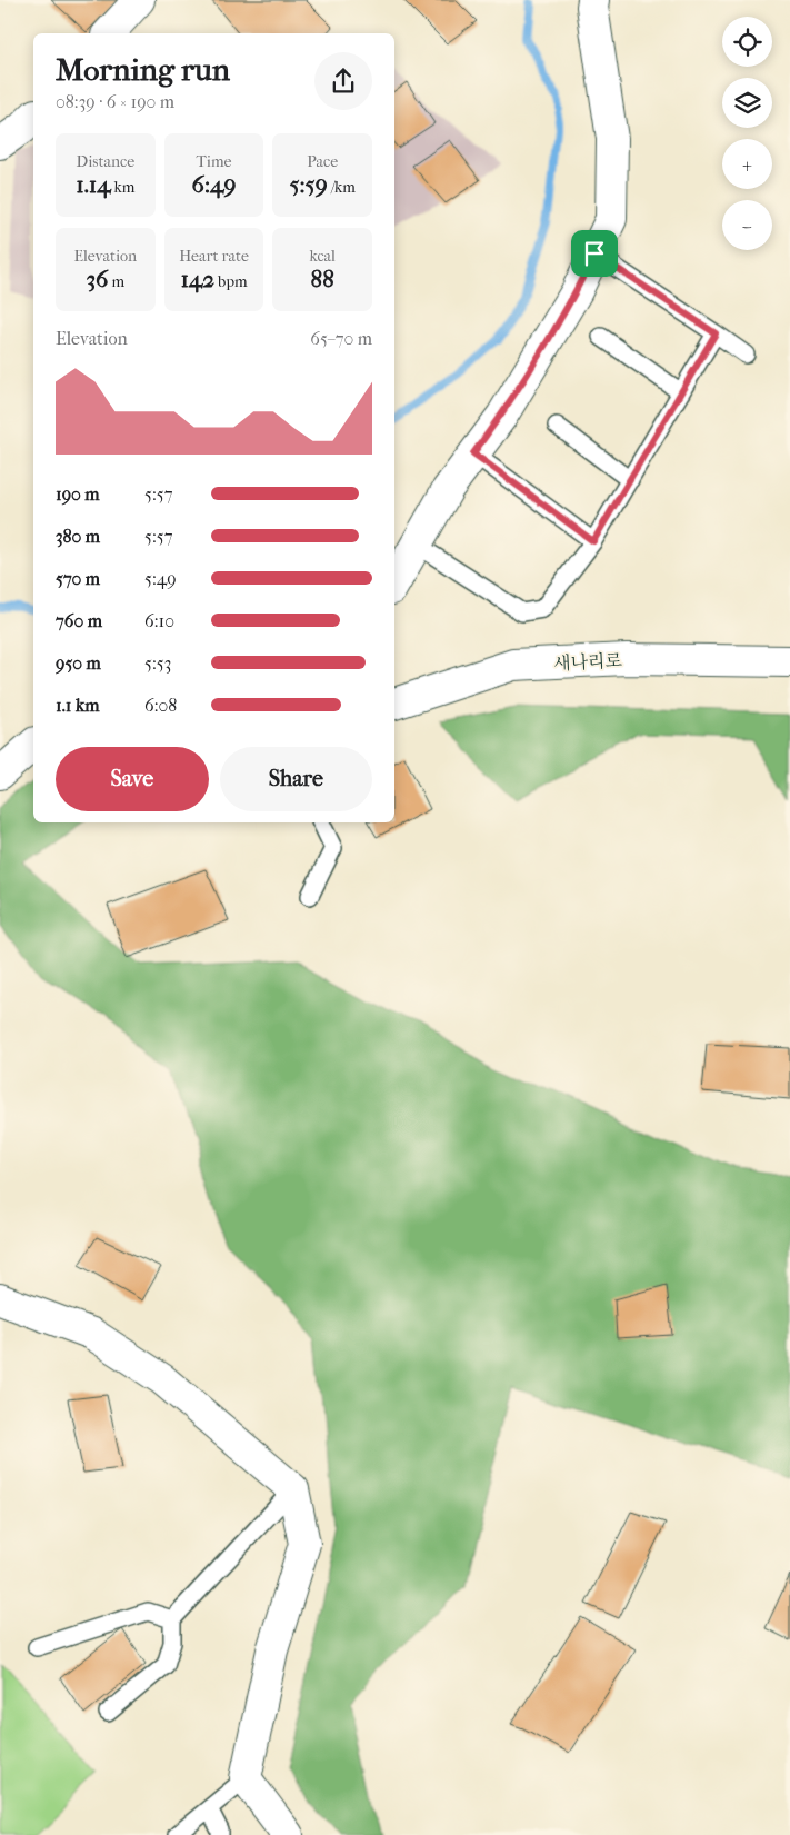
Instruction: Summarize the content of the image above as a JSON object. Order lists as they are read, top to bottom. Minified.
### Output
{"streets":{"street":["새나리로"]},"page":{"map_buttons":["+","−"],"heading":["Morning run","08:39 · 6 × 190 m"],"stats":[["Distance","1.14 km"],["Time","6:49"],["Pace","5:59 /km"],["Elevation","36 m"],["Heart rate","142 bpm"],["kcal","88"]],"chart":["Elevation","65–70 m"],"list":[{"name":"190 m","note":"5:57"},{"name":"380 m","note":"5:57"},{"name":"570 m","note":"5:49"},{"name":"760 m","note":"6:10"},{"name":"950 m","note":"5:53"},{"name":"1.1 km","note":"6:08"}],"buttons":["Save","Share"]}}
